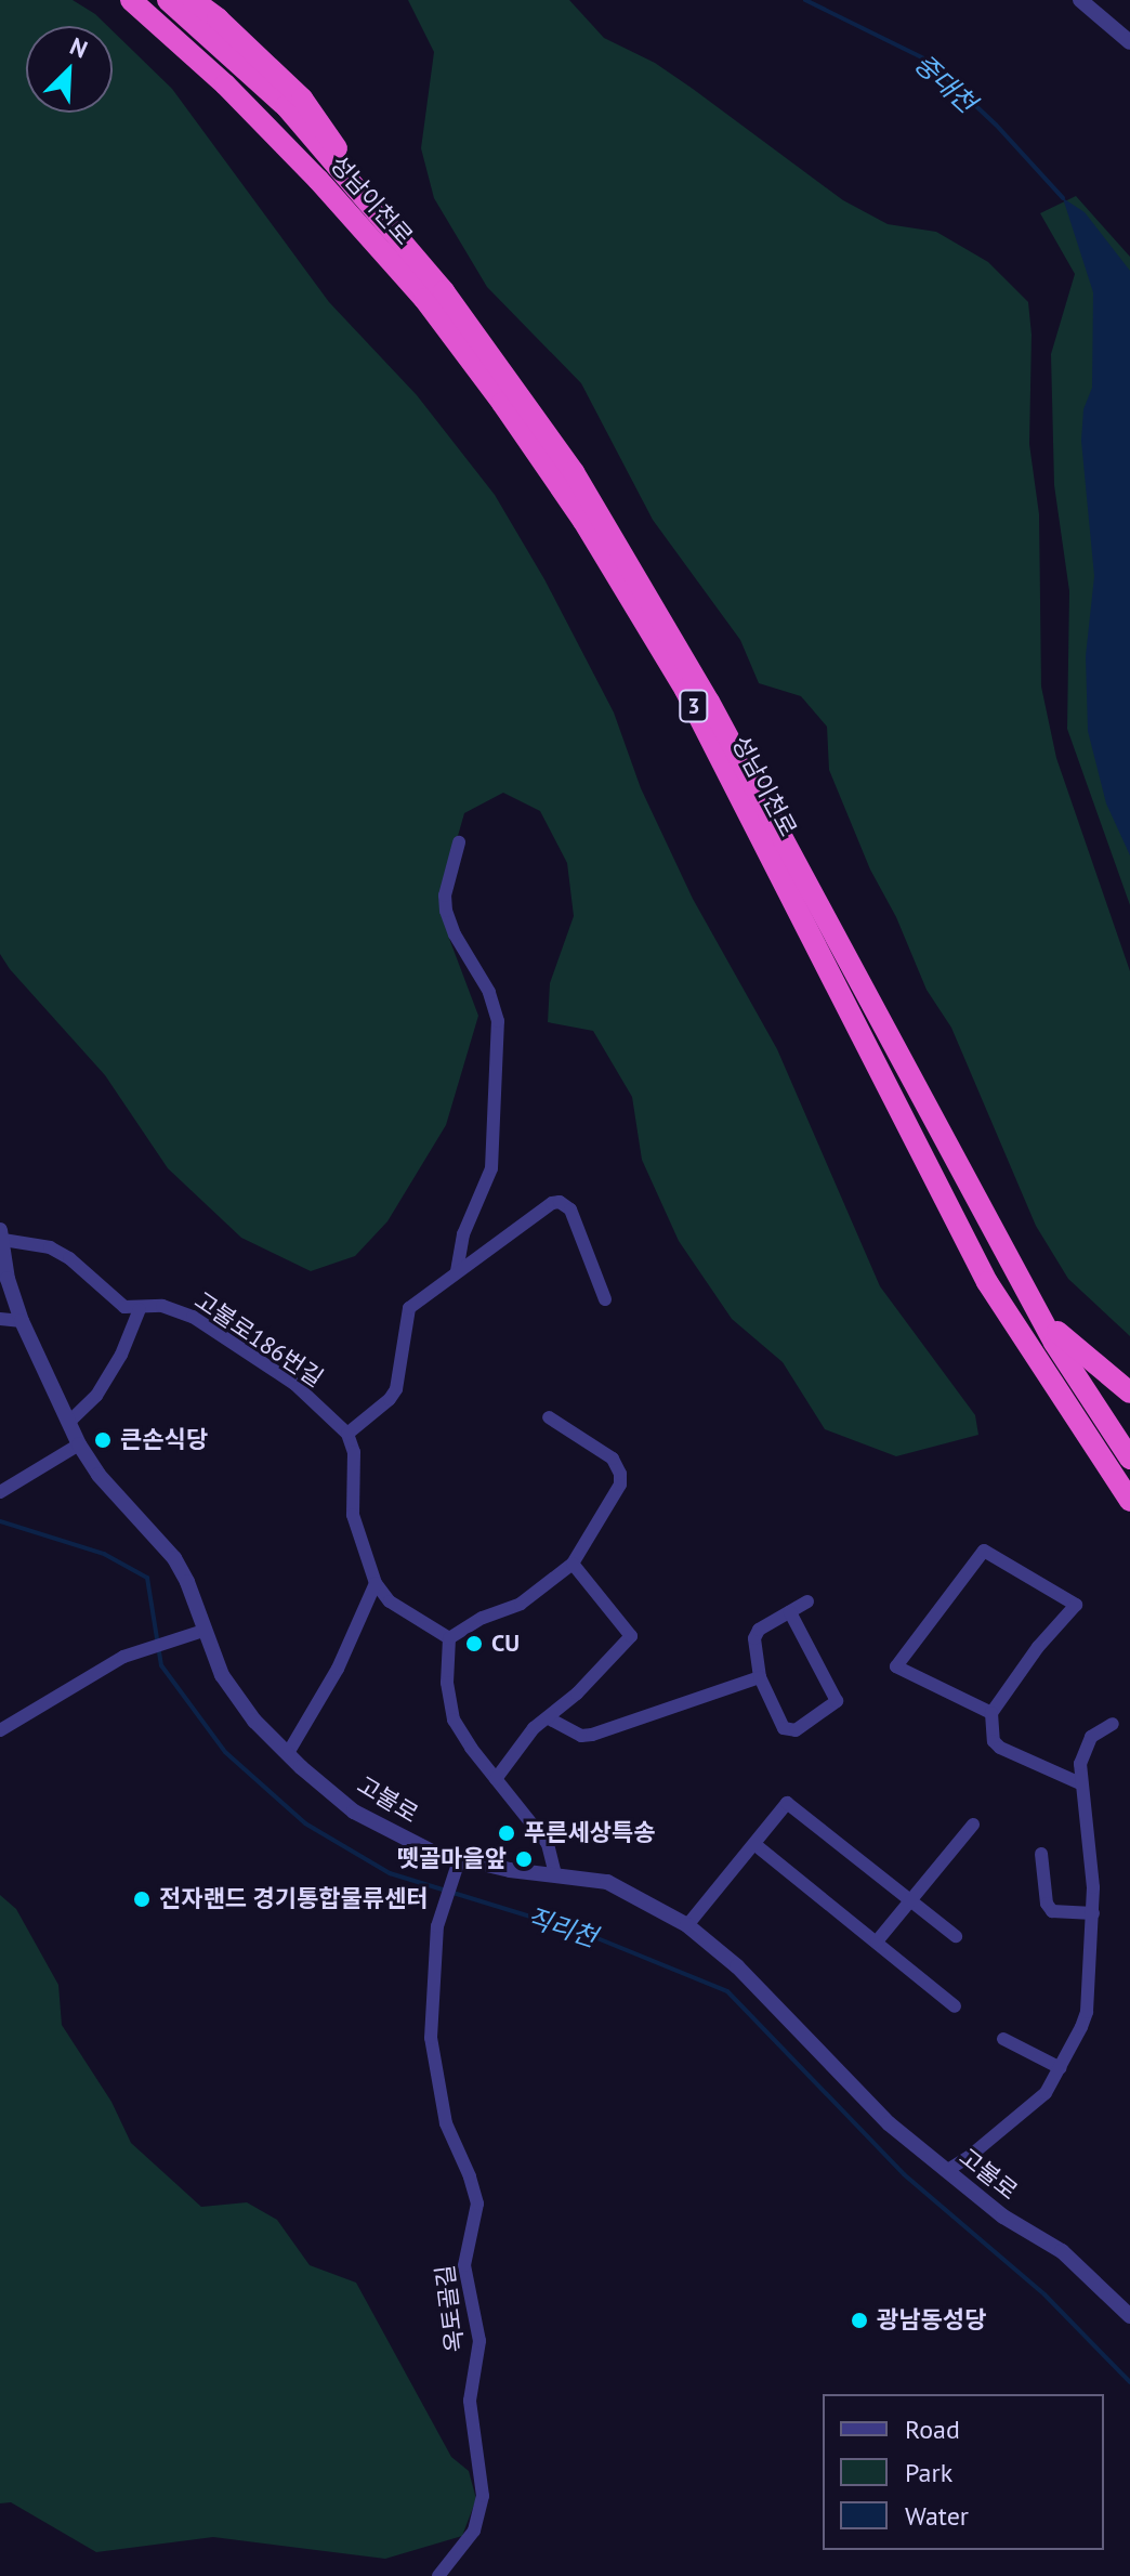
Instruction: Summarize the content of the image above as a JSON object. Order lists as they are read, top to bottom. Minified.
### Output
{"streets":{"highway":["성남이천로","3"],"street":["고불로186번길","고불로","옥토골길"]},"crossings":[["고불로186번길","고불로"],["고불로","옥토골길"]],"water":["중대천","직리천"],"places":["큰손식당","CU","푸른세상특송","뗏골마을앞","전자랜드 경기통합물류센터","광남동성당"],"legend":["Road","Park","Water"],"north":"top right"}
